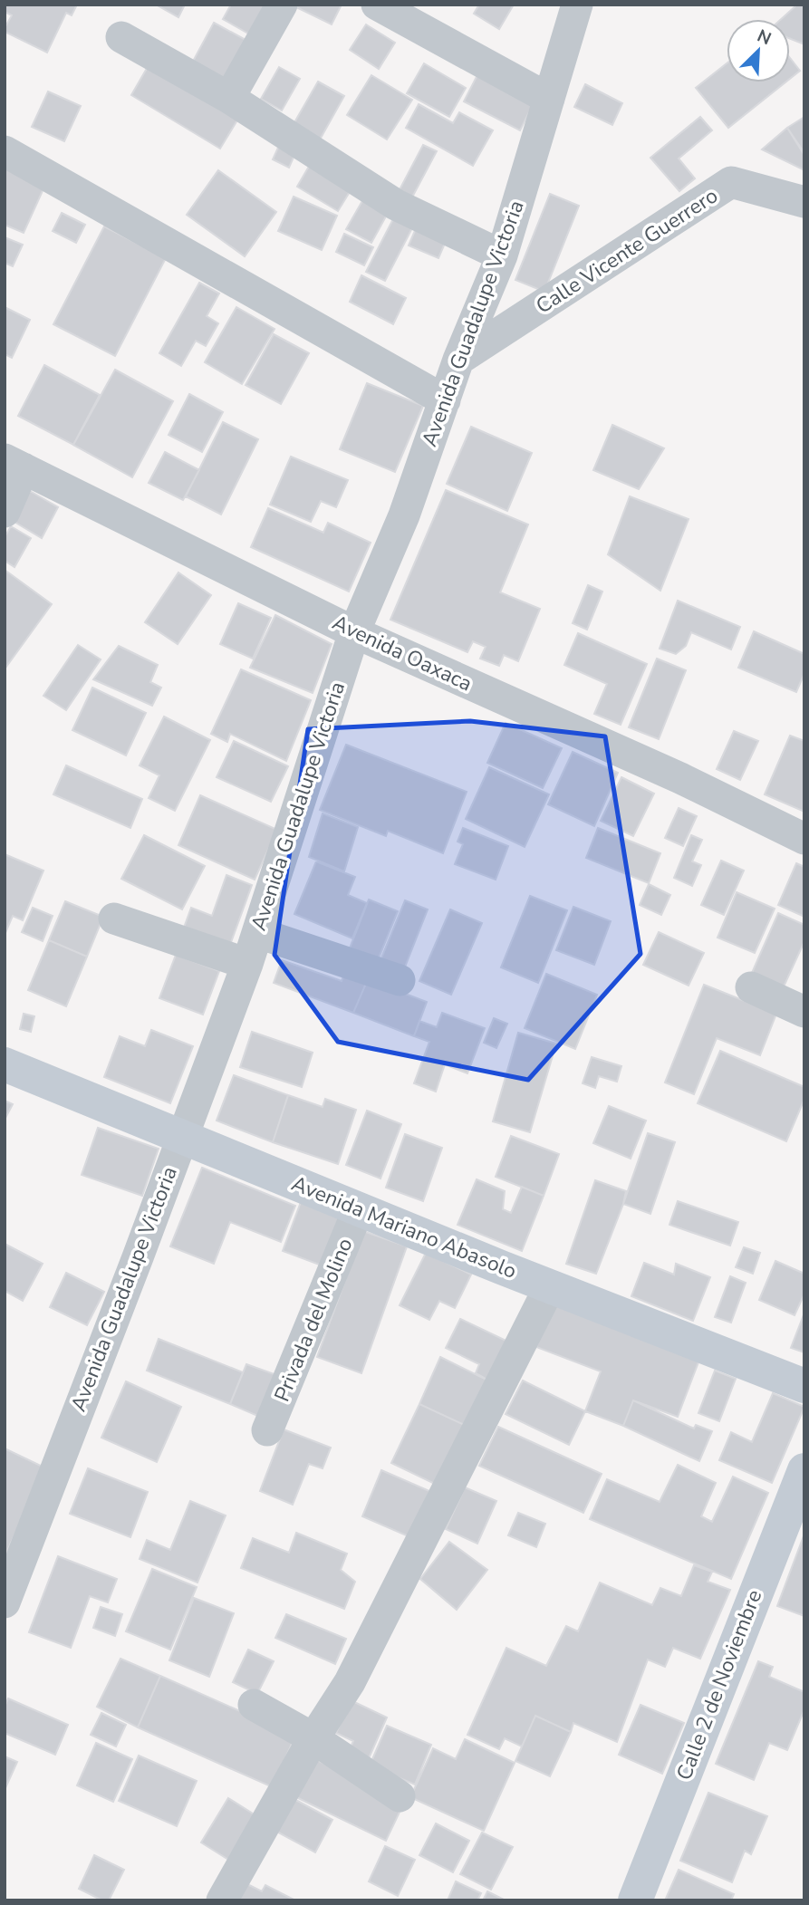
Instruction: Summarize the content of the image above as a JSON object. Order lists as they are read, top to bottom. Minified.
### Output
{"streets":{"street":["Calle Vicente Guerrero","Avenida Guadalupe Victoria","Avenida Oaxaca","Avenida Mariano Abasolo","Privada del Molino","Calle 2 de Noviembre"]},"crossings":[["Calle Vicente Guerrero","Avenida Guadalupe Victoria"],["Avenida Guadalupe Victoria","Avenida Oaxaca"],["Avenida Guadalupe Victoria","Avenida Mariano Abasolo"],["Avenida Mariano Abasolo","Privada del Molino"]],"north":"top right"}
